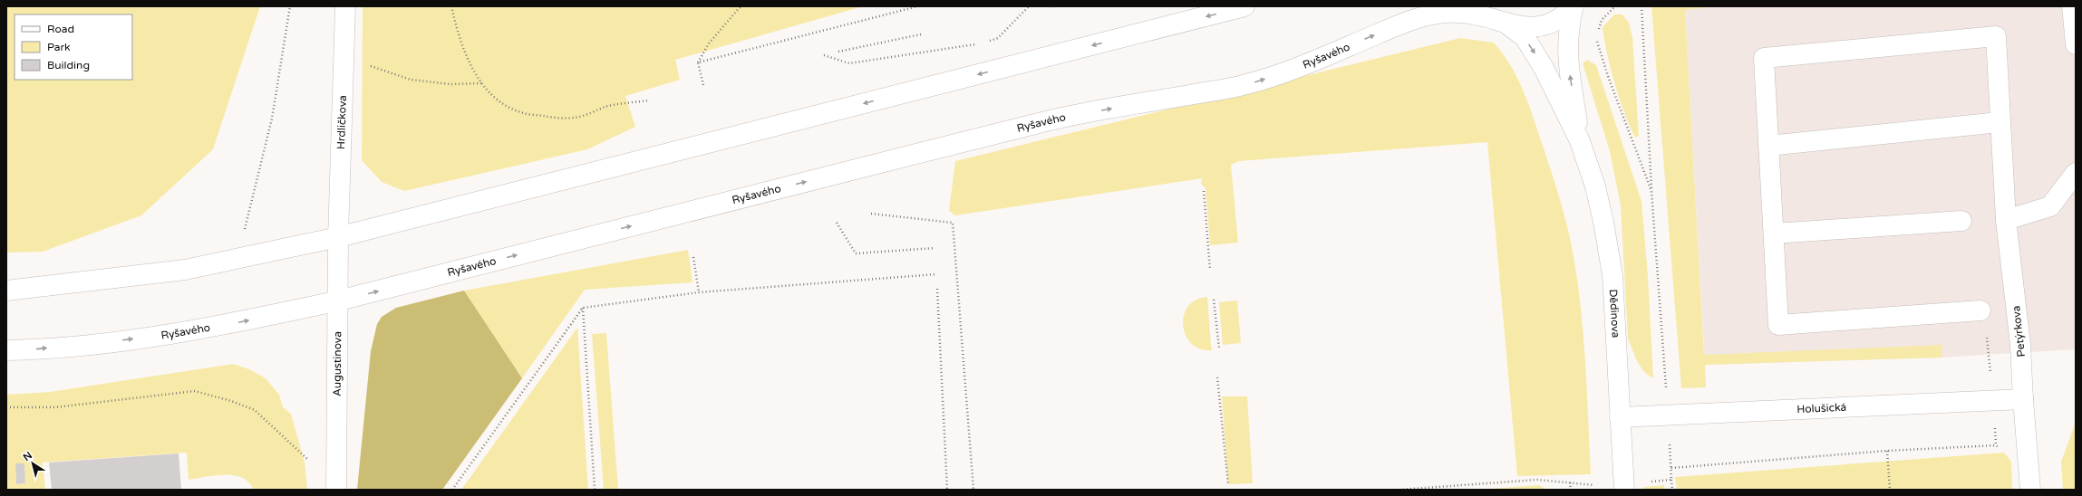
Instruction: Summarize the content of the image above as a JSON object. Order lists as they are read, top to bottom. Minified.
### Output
{"streets":{"main road":["Ryšavého","Hrdličkova","Dědinova","Petýrkova","Augustinova","Holušická"]},"crossings":[["Ryšavého","Dědinova"],["Ryšavého","Augustinova"],["Hrdličkova","Augustinova"],["Dědinova","Holušická"],["Petýrkova","Holušická"]],"legend":["Road","Park","Building"],"north":"top left"}
